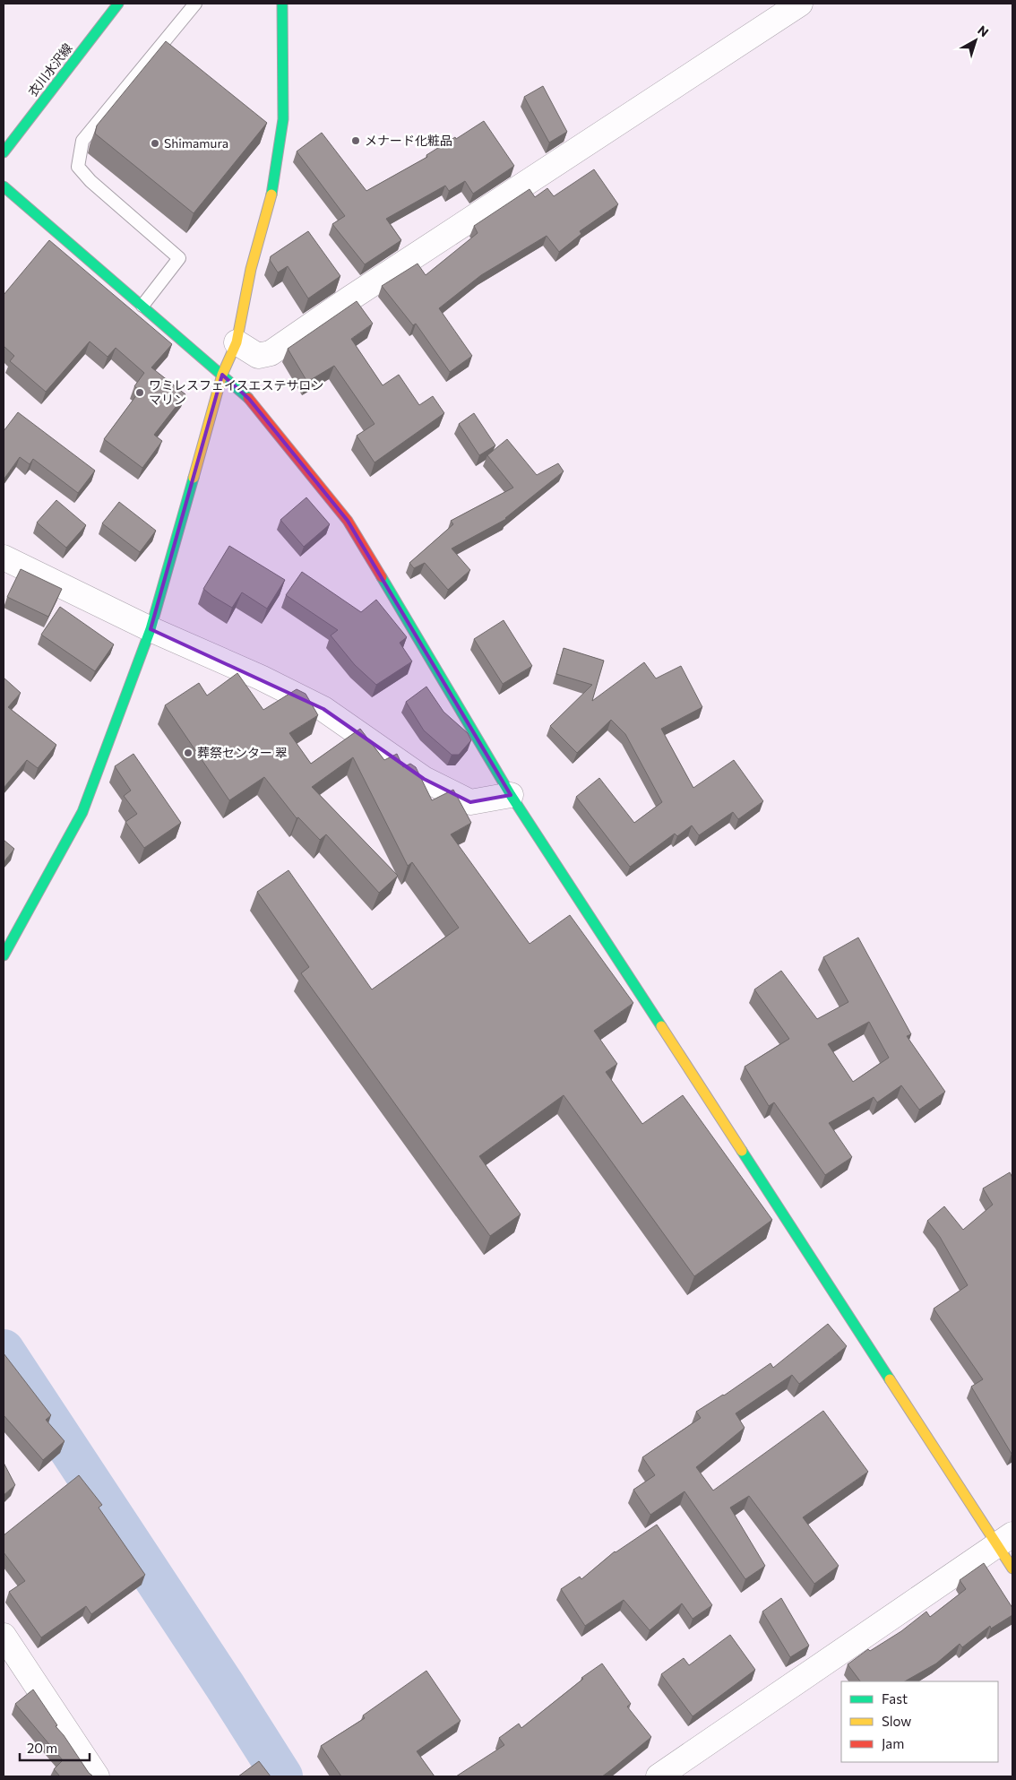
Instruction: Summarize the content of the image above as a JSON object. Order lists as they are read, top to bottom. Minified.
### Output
{"streets":{"street":["衣川水沢線"]},"places":["メナード化粧品","Shimamura","ワミレスフェイスエステサロン マリン","葬祭センター 翠"],"legend":["Fast","Slow","Jam"],"scale_bar":"20 m","north":"top right"}
